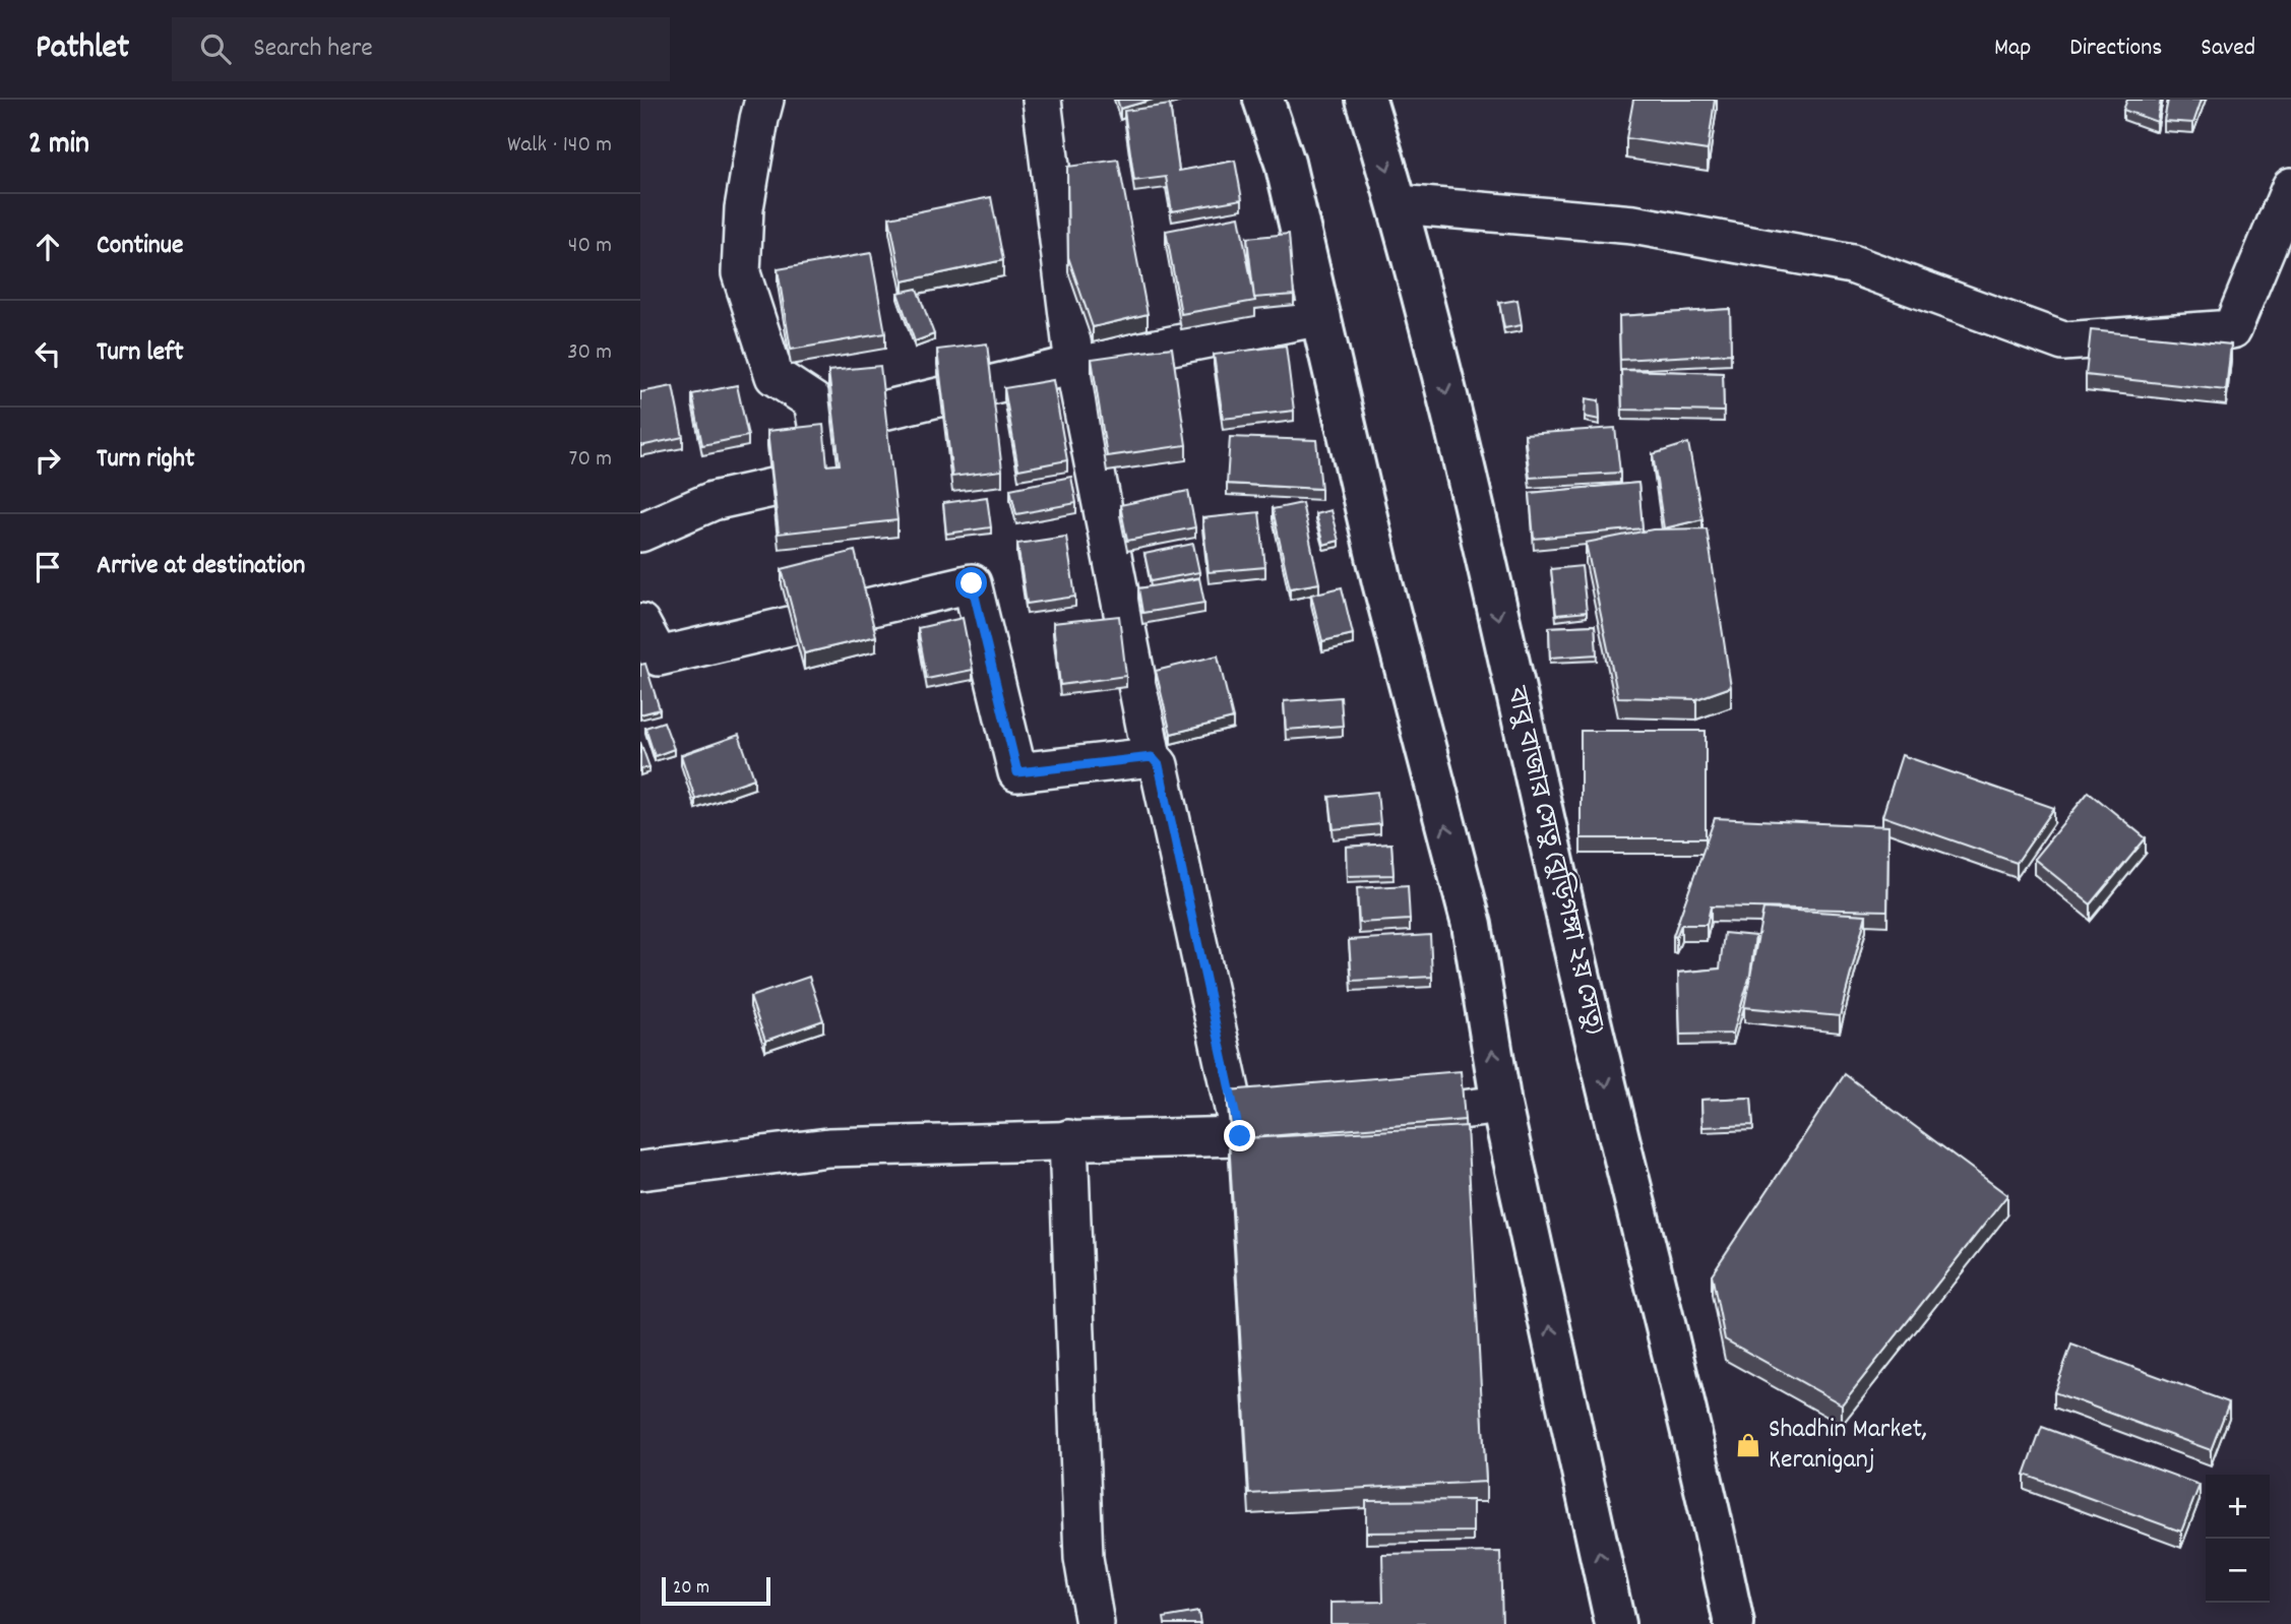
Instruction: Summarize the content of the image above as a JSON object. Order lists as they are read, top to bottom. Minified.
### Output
{"streets":{"highway":["বাবু বাজার সেতু (বুড়িগঙ্গা ২য় সেতু)"]},"places":{"shop":["Shadhin Market, Keraniganj"]},"scale_bar":"20 m","page":{"header":"Pathlet","search":"Search here","nav":["Map","Directions","Saved"],"heading":["2 min","Walk · 140 m"],"list":[["Continue","40 m"],["Turn left","30 m"],["Turn right","70 m"],"Arrive at destination"],"map_buttons":["+","−"],"scale":"20 m"}}
